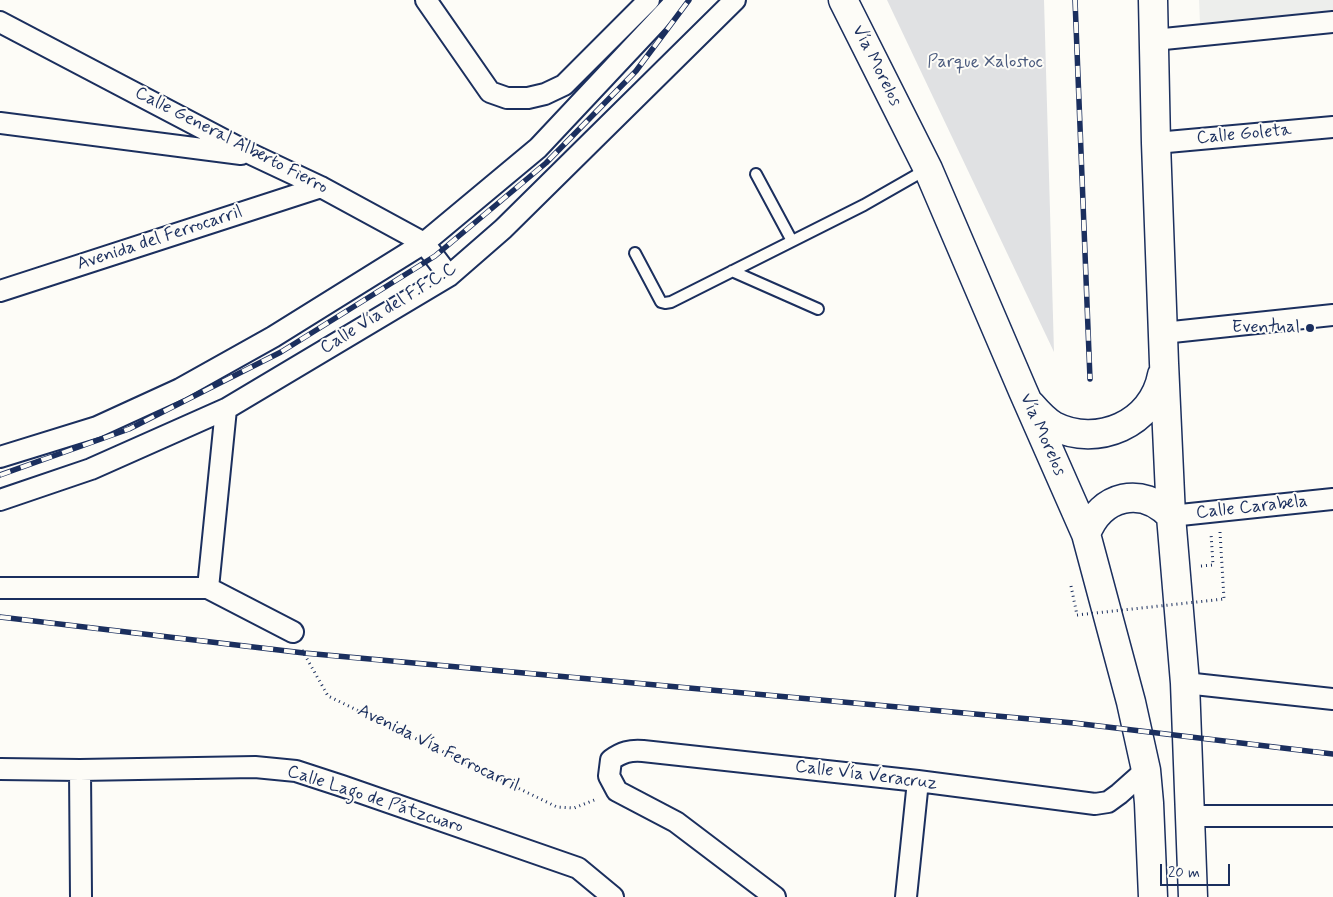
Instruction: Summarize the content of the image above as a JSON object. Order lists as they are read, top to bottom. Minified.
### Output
{"streets":{"main road":["Vía Morelos"],"street":["Calle Goleta","Calle General Alberto Fierro","Avenida del Ferrocarril","Calle Vía del F.F.C.C","Calle Carabela","Calle Vía Veracruz","Calle Lago de Pátzcuaro"],"path":["Avenida Vía Ferrocarril"]},"crossings":[["Vía Morelos","Calle Vía Veracruz"],["Calle General Alberto Fierro","Avenida del Ferrocarril"],["Calle General Alberto Fierro","Calle Vía del F.F.C.C"],["Avenida Vía Ferrocarril","Calle Vía Veracruz"]],"parks":["Parque Xalostoc"],"places":["Eventual"],"scale_bar":"20 m"}
